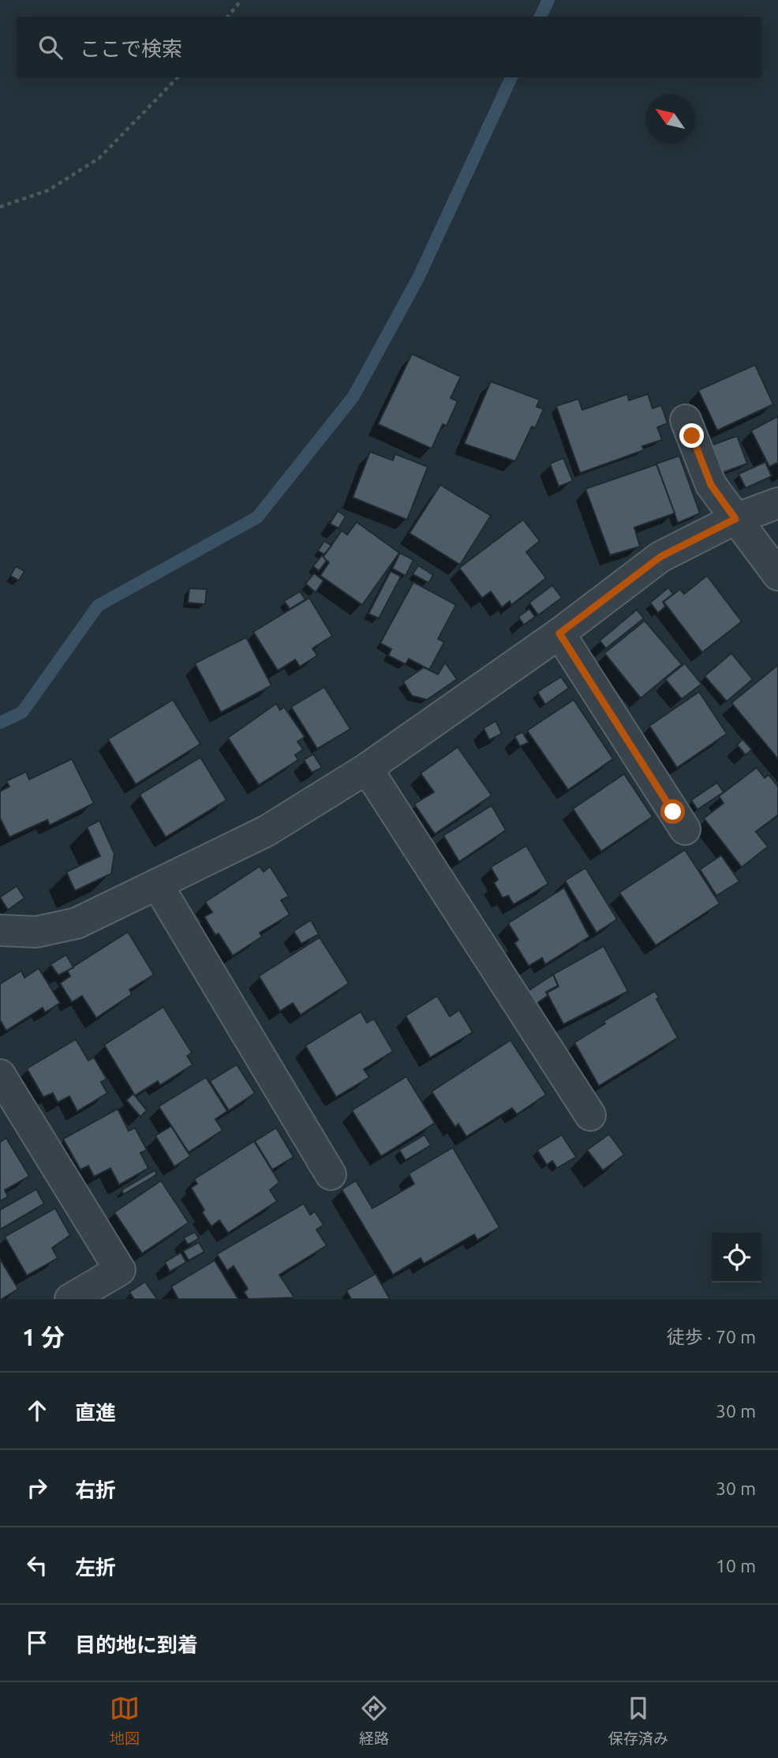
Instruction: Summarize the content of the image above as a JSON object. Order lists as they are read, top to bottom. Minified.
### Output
{"north":"top left","page":{"search":"ここで検索","heading":["1 分","徒歩 · 70 m"],"list":[["直進","30 m"],["右折","30 m"],["左折","10 m"],"目的地に到着"],"nav":["地図","経路","保存済み"]}}
